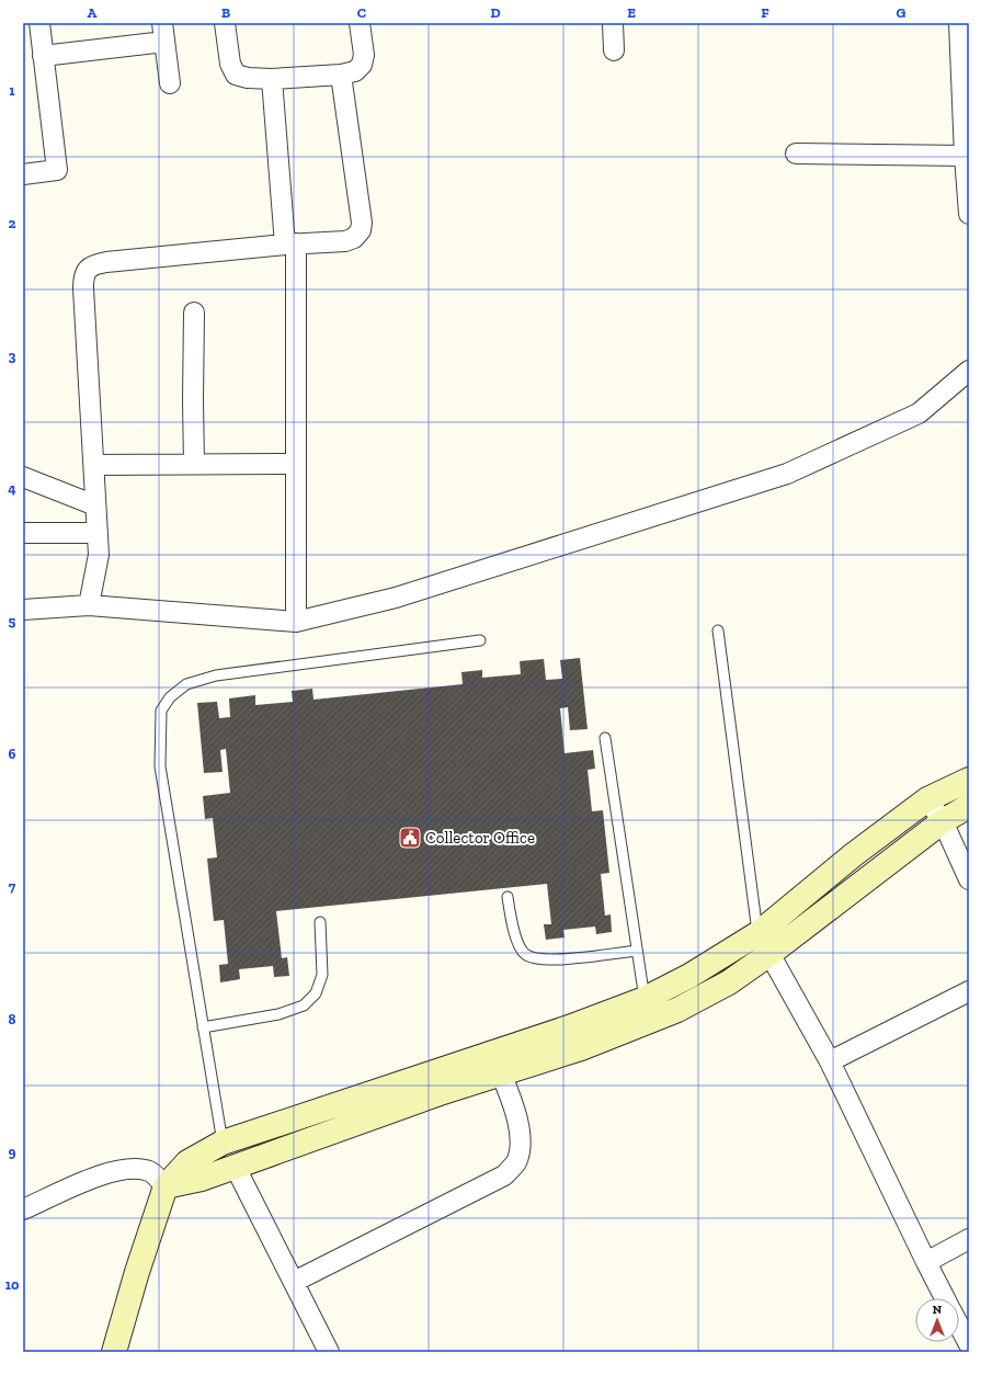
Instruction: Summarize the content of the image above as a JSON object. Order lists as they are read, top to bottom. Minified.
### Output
{"places":{"public building":["Collector Office"]},"north":"top","grid":{"columns":["A","B","C","D","E","F","G"],"rows":["1","2","3","4","5","6","7","8","9","10"]}}
